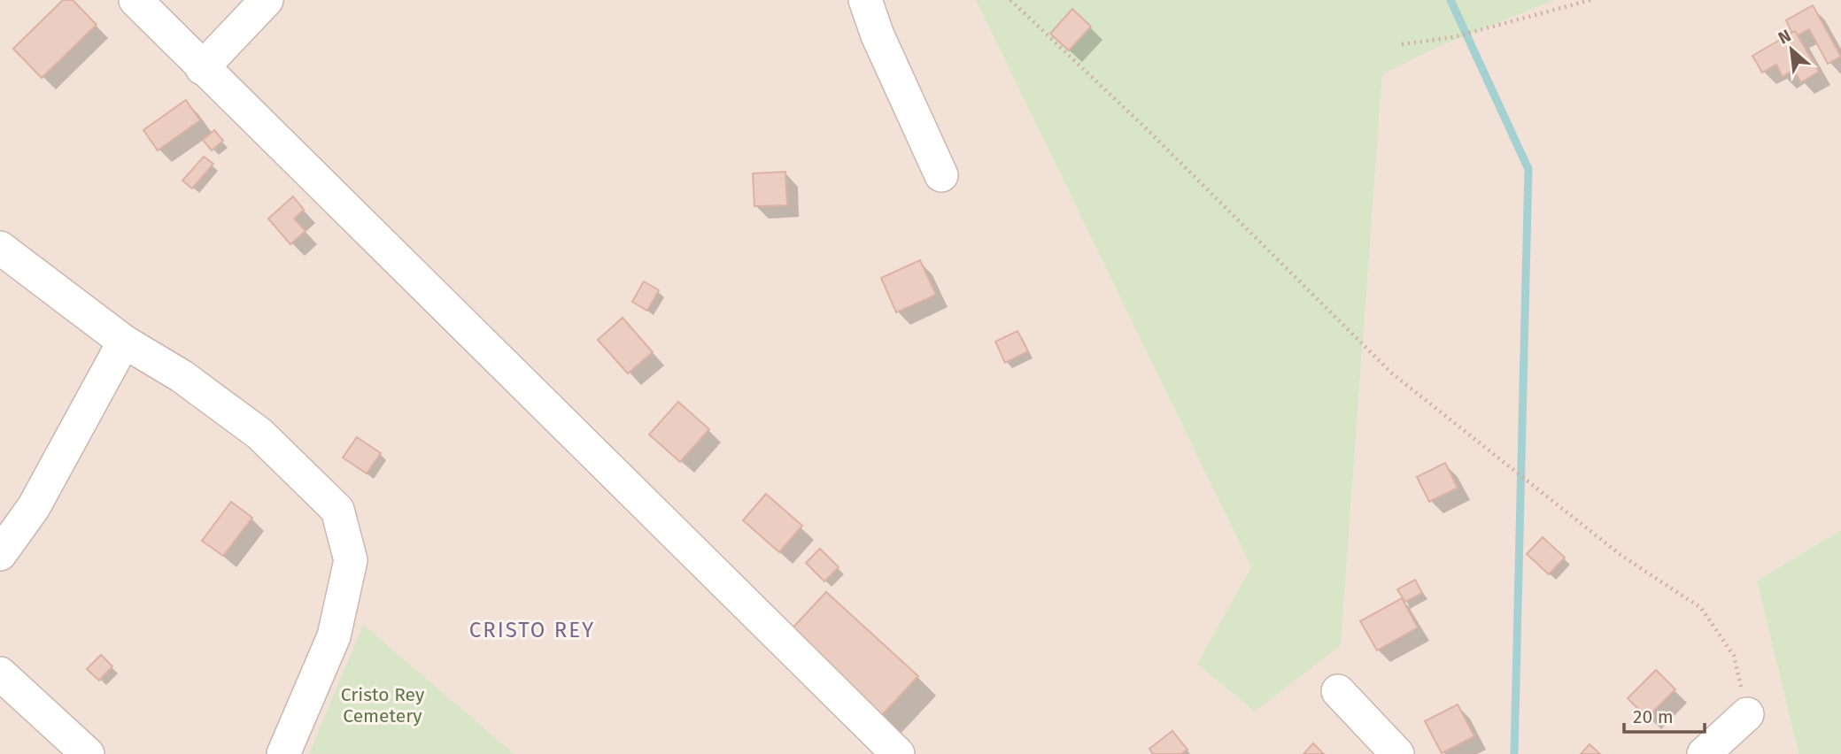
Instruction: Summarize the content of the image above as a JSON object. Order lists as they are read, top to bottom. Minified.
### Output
{"districts":["CRISTO REY"],"parks":["Cristo Rey Cemetery"],"scale_bar":"20 m","north":"top left"}
